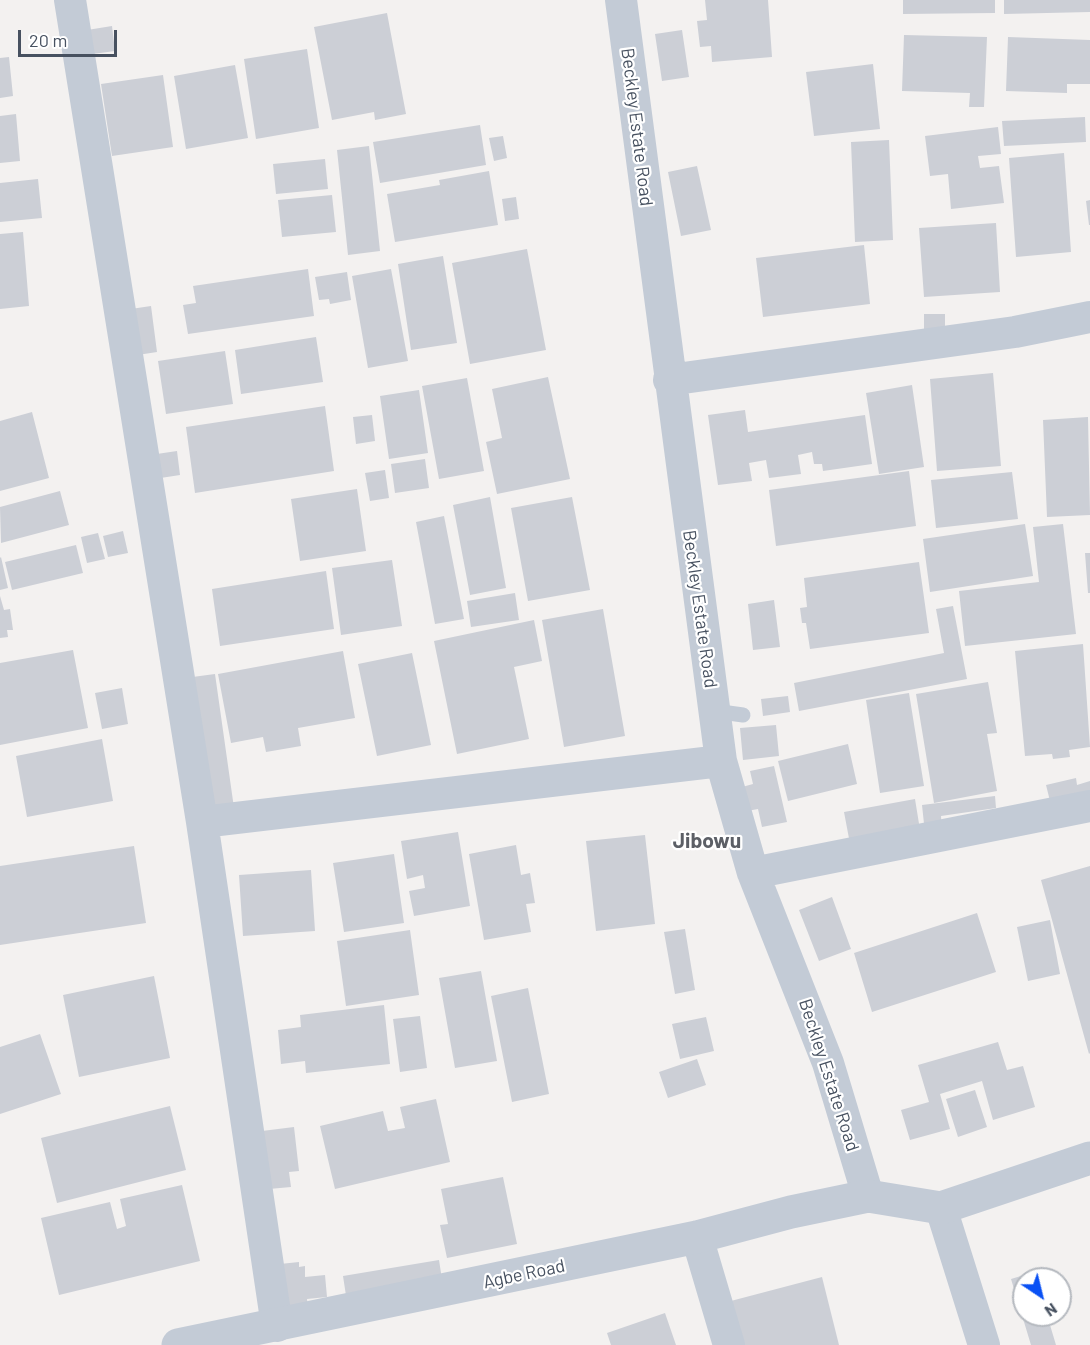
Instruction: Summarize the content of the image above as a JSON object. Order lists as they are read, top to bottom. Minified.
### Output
{"streets":{"street":["Beckley Estate Road","Agbe Road"]},"crossings":[["Beckley Estate Road","Agbe Road"]],"districts":["Jibowu"],"scale_bar":"20 m","north":"bottom right"}
